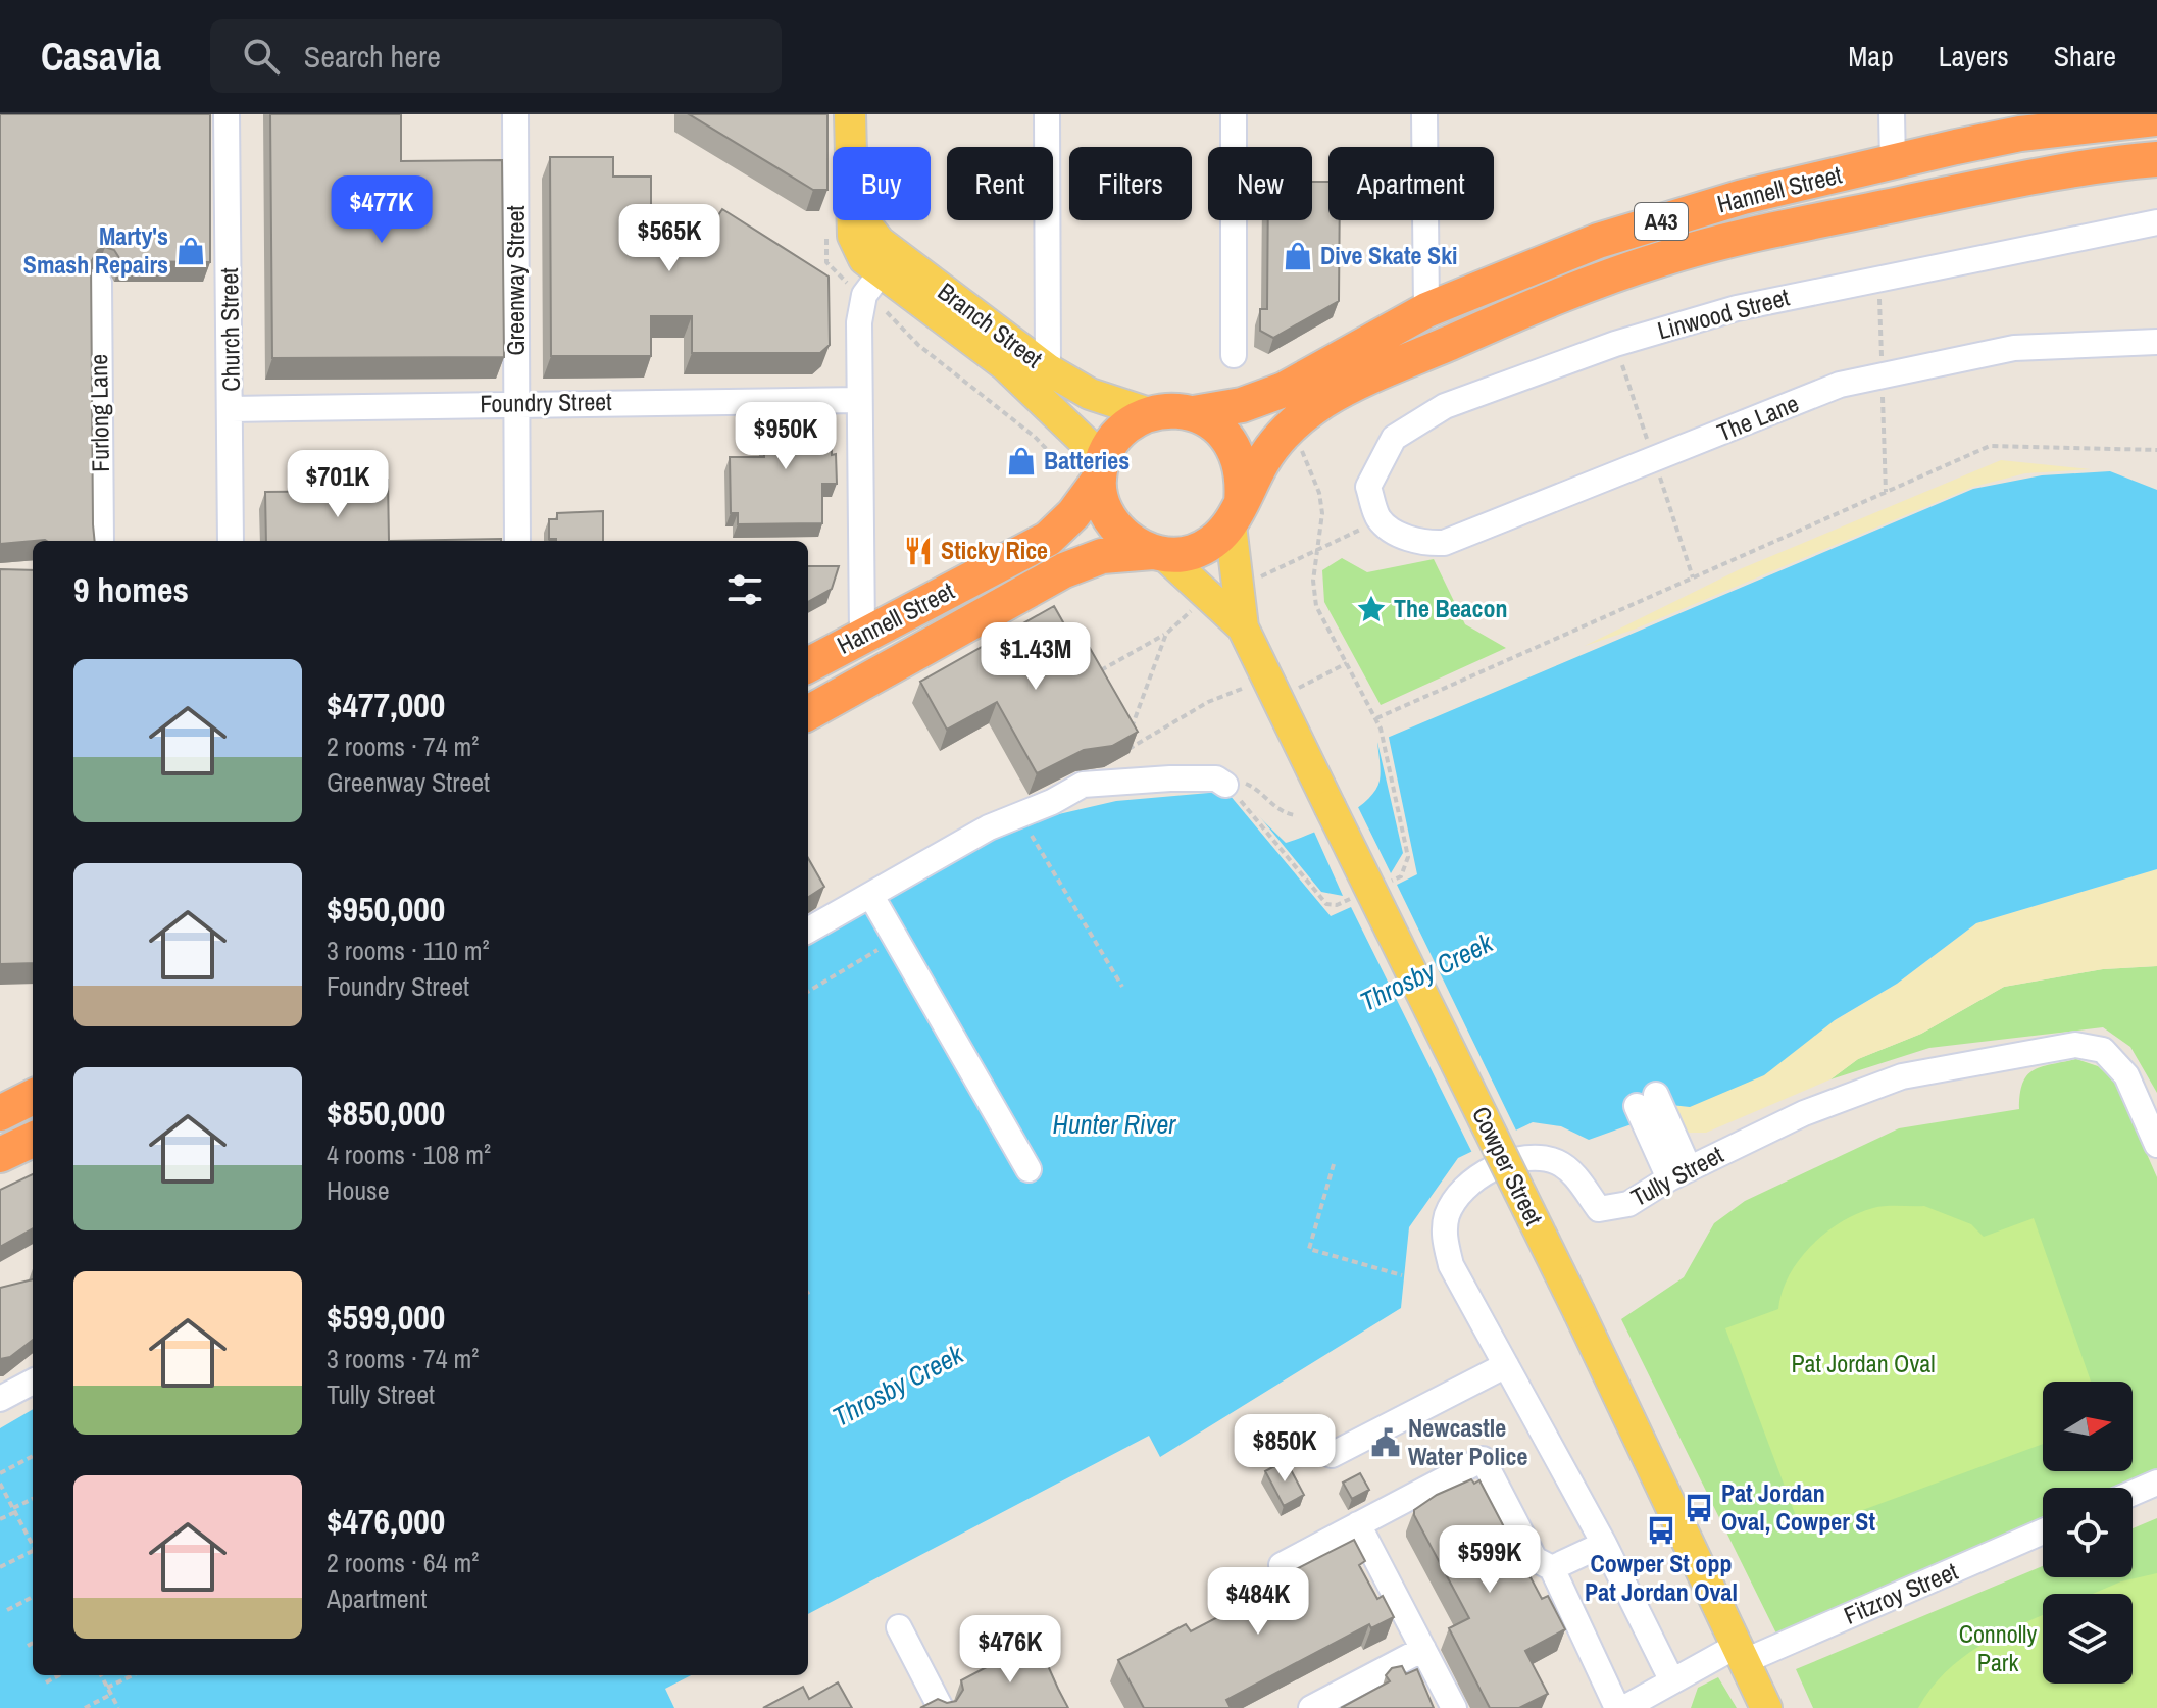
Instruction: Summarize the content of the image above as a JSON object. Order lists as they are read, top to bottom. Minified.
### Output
{"streets":{"highway":["Hannell Street","A43"],"main road":["Branch Street","Cowper Street"],"street":["Greenway Street","Linwood Street","Church Street","Foundry Street","Furlong Lane","The Lane","Tully Street","Fitzroy Street"]},"crossings":[["Hannell Street","A43"],["Hannell Street","Branch Street"],["Hannell Street","Cowper Street"],["A43","Branch Street"],["A43","Cowper Street"],["Greenway Street","Foundry Street"],["Linwood Street","The Lane"],["Branch Street","Cowper Street"],["Church Street","Foundry Street"],["Cowper Street","Fitzroy Street"],["Tully Street","Fitzroy Street"]],"water":["Throsby Creek","Hunter River"],"parks":["Pat Jordan Oval","Connolly Park"],"places":{"shop":["Marty's Smash Repairs","Dive Skate Ski","Batteries"],"restaurant":["Sticky Rice"],"place":["The Beacon"],"public building":["Newcastle Water Police"],"bus stop":["Pat Jordan Oval, Cowper St","Cowper St opp Pat Jordan Oval"]},"north":"right","page":{"header":"Casavia","search":"Search here","nav":["Map","Layers","Share"],"chip":["Buy","Rent","Filters","New","Apartment"],"price":["$477K","$565K","$950K","$701K","$1.43M","$850K","$599K","$484K","$476K"],"heading":"9 homes","list":[{"name":"$477,000","note":"2 rooms · 74 m² · Greenway Street"},{"name":"$950,000","note":"3 rooms · 110 m² · Foundry Street"},{"name":"$850,000","note":"4 rooms · 108 m² · House"},{"name":"$599,000","note":"3 rooms · 74 m² · Tully Street"},{"name":"$476,000","note":"2 rooms · 64 m² · Apartment"}]}}
